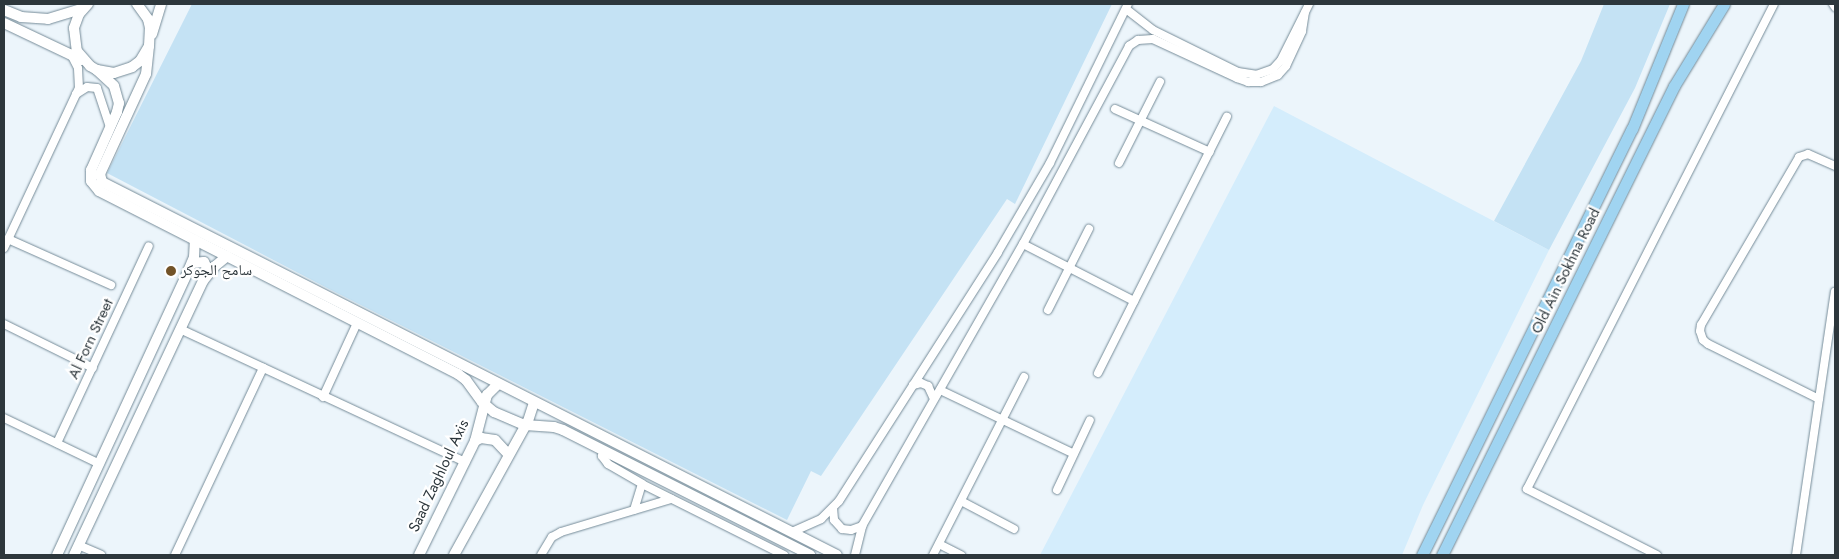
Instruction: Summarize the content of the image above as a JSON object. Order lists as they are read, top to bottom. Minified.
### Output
{"streets":{"main road":["Old Ain Sokhna Road","Saad Zaghloul Axis"],"street":["Al Forn Street"]},"places":["سامح الجوكر"]}
